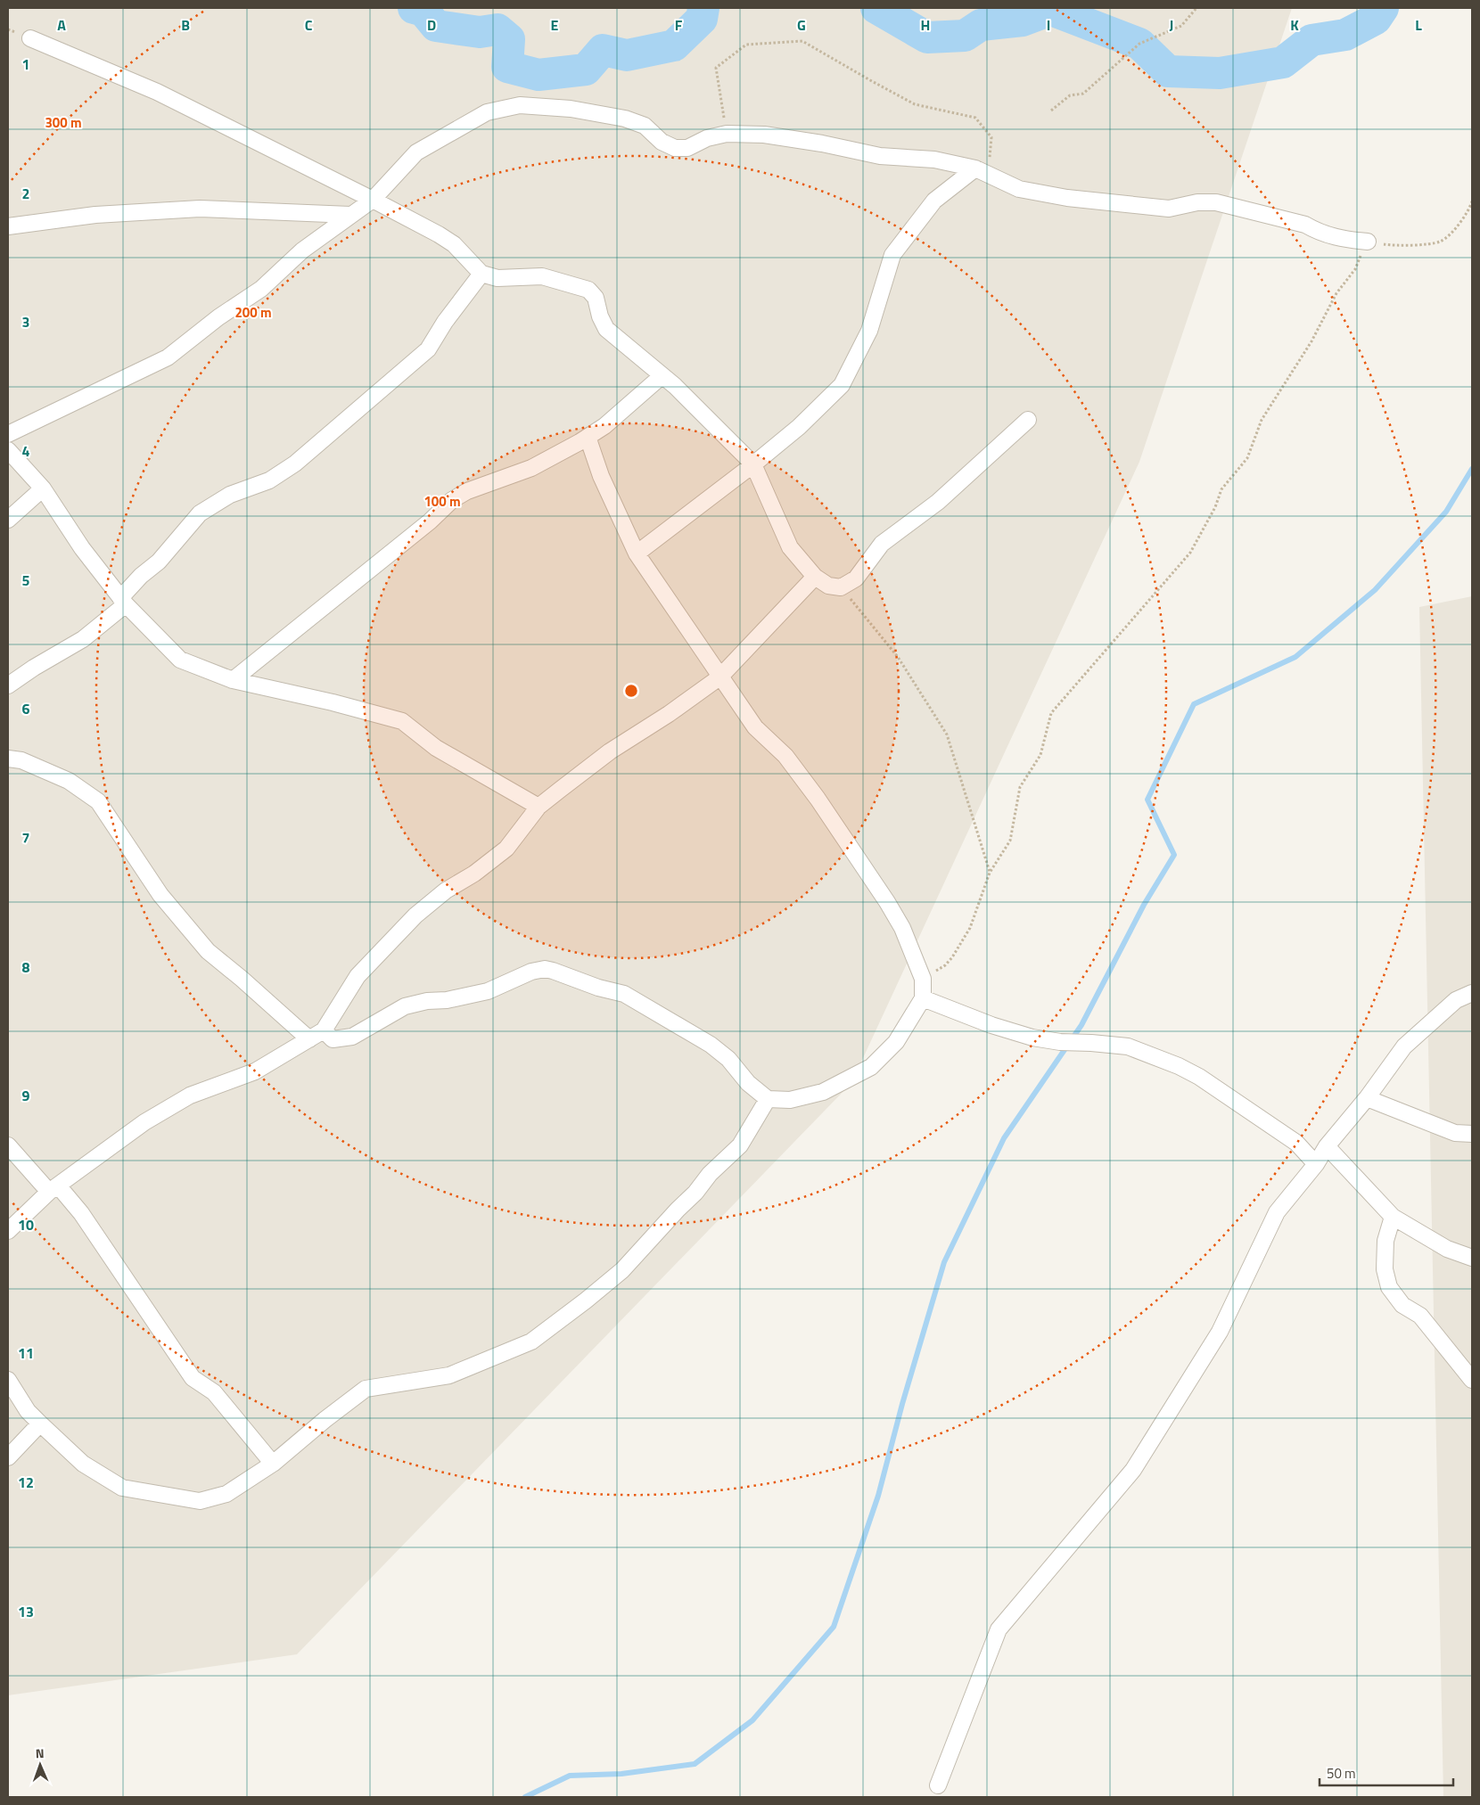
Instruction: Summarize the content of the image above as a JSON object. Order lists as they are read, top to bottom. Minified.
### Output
{"scale_bar":"50 m","north":"top","grid":{"columns":["A","B","C","D","E","F","G","H","I","J","K","L"],"rows":["1","2","3","4","5","6","7","8","9","10","11","12","13"]},"rings":["300 m","200 m","100 m"]}
